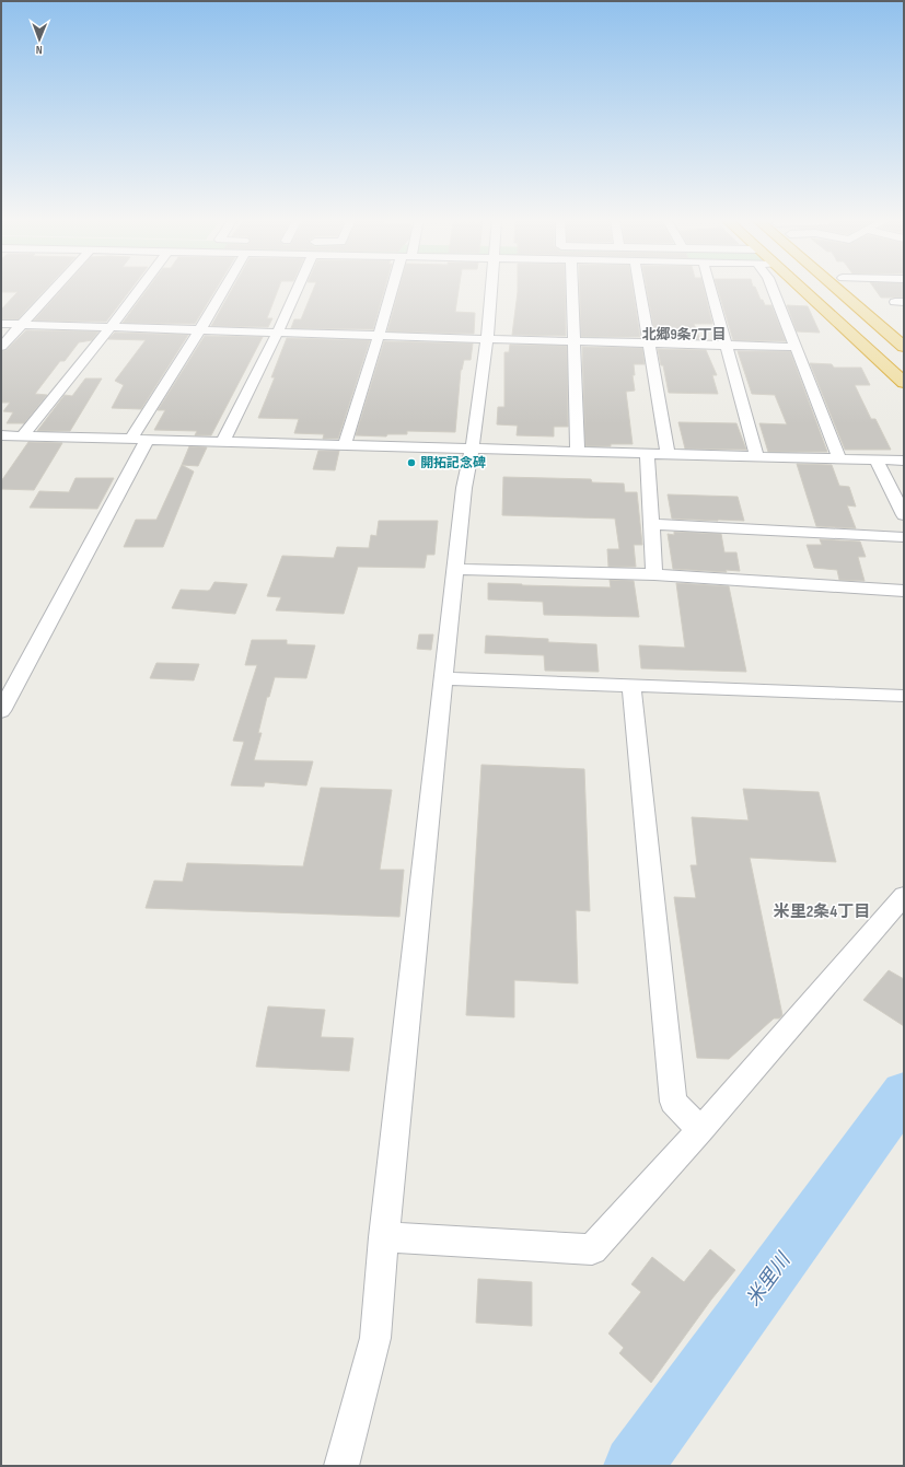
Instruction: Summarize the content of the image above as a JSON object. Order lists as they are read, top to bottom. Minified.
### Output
{"districts":["北郷9条7丁目","米里2条4丁目"],"water":["米里川"],"places":["開拓記念碑"],"north":"bottom"}
